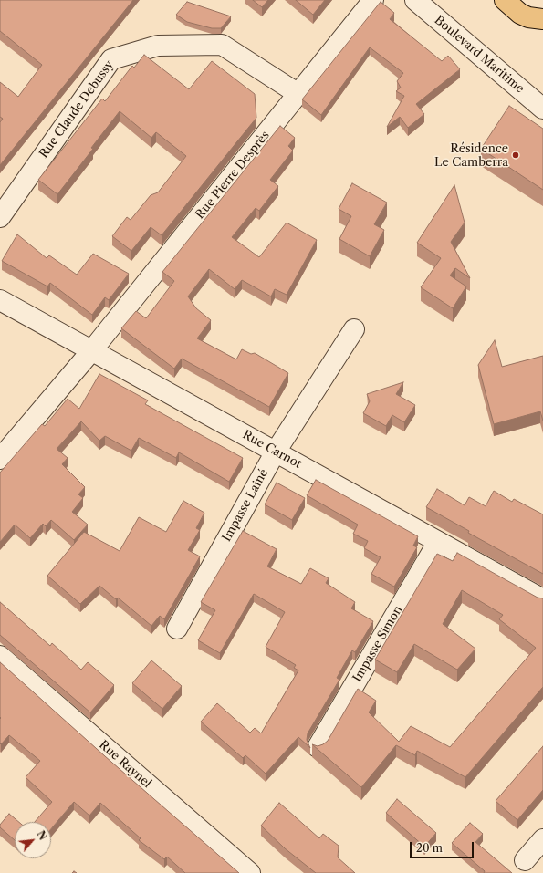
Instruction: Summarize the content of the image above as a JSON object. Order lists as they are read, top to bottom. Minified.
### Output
{"streets":{"street":["Boulevard Maritime","Rue Claude Debussy","Rue Pierre Desprès","Rue Carnot","Impasse Lainé","Impasse Simon","Rue Raynel"]},"crossings":[["Rue Claude Debussy","Rue Pierre Desprès"],["Rue Pierre Desprès","Rue Carnot"],["Rue Carnot","Impasse Lainé"],["Rue Carnot","Impasse Simon"]],"places":["Résidence Le Camberra"],"scale_bar":"20 m","north":"top right"}
